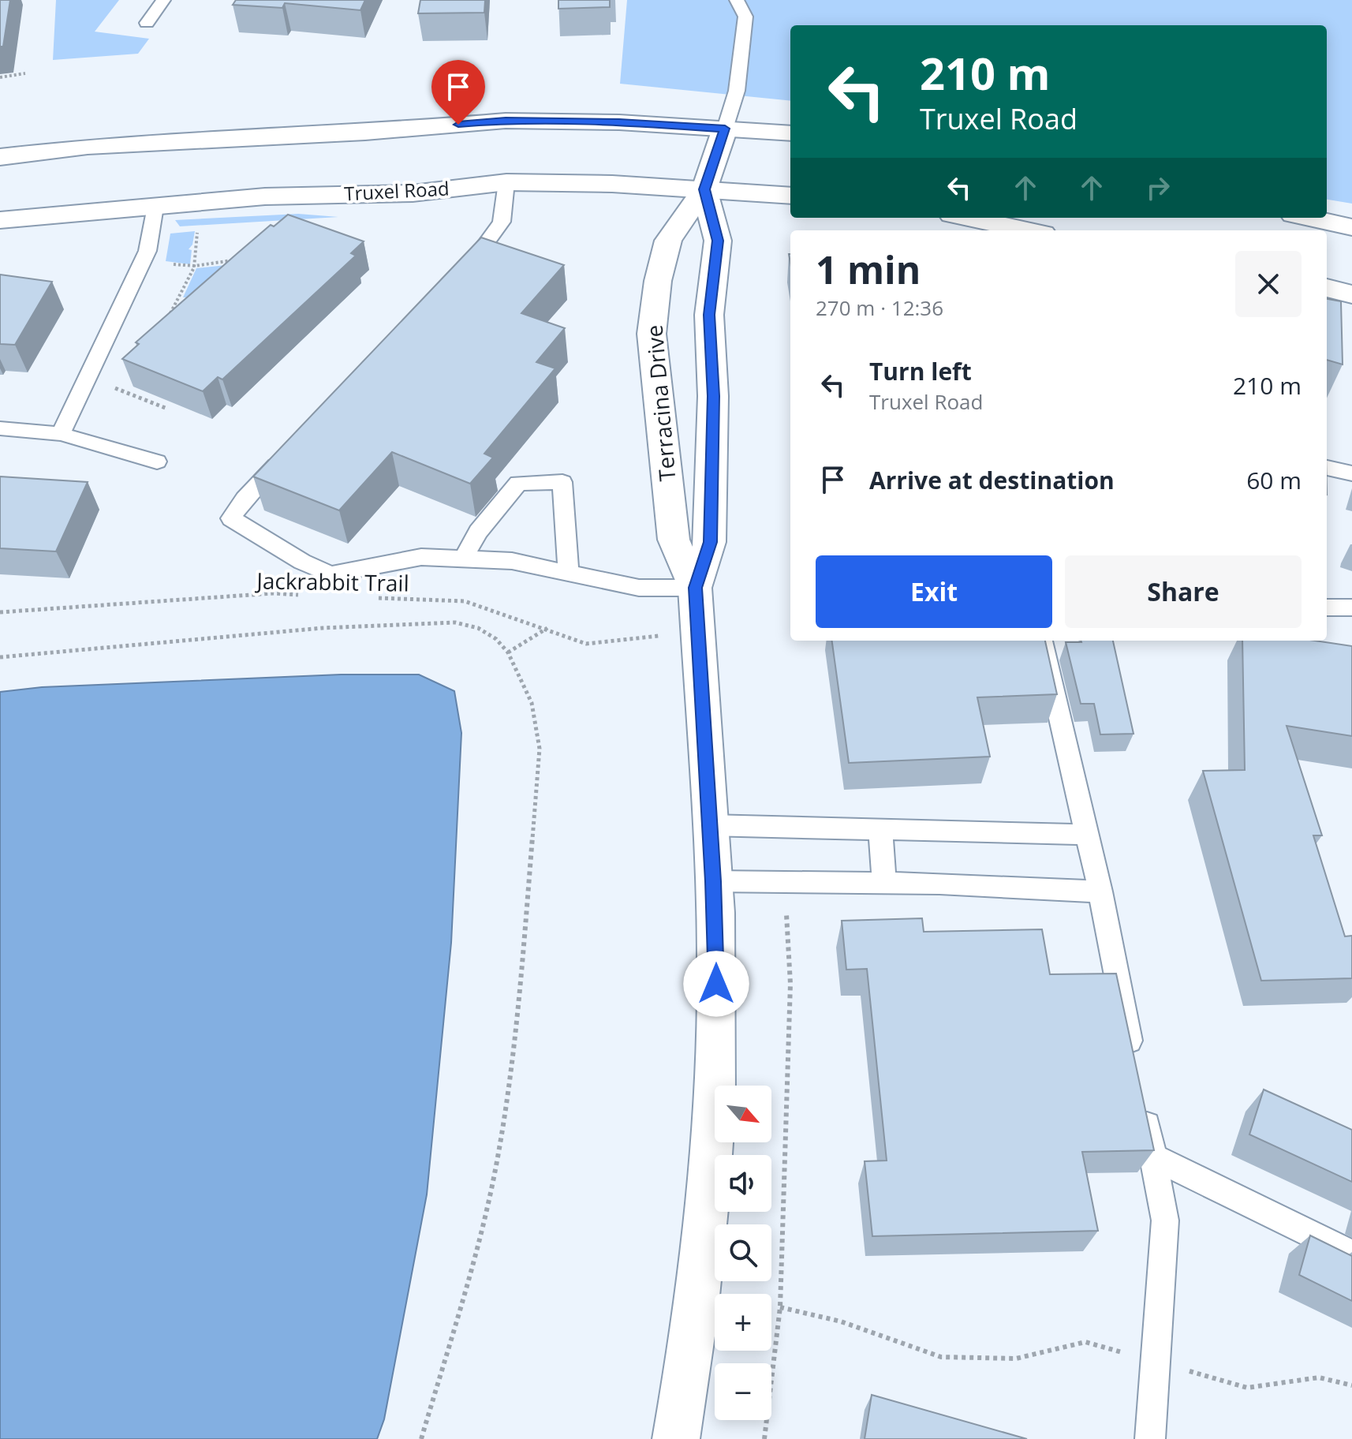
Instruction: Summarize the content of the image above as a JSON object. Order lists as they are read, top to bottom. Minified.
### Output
{"streets":{"main road":["Truxel Road","Terracina Drive"],"path":["Jackrabbit Trail"]},"crossings":[["Truxel Road","Terracina Drive"]],"north":"bottom right","page":{"turn":["210 m","Truxel Road"],"heading":["1 min","270 m · 12:36"],"list":[{"name":"Turn left","note":"Truxel Road","value":"210 m"},{"name":"Arrive at destination","value":"60 m"}],"buttons":["Exit","Share"],"map_buttons":["+","−"]}}
